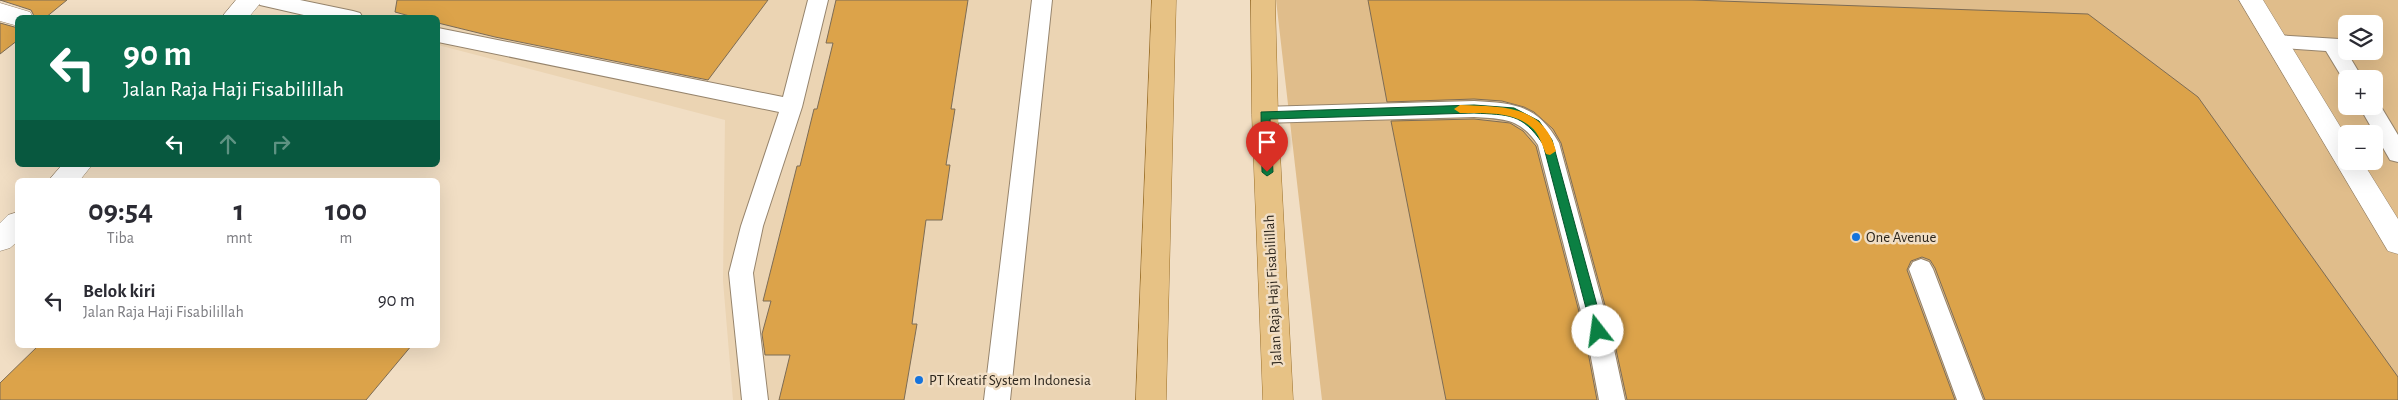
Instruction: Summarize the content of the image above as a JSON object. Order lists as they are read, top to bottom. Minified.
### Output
{"streets":{"main road":["Jalan Raja Haji Fisabilillah"]},"places":["One Avenue","PT Kreatif System Indonesia"],"page":{"map_buttons":["+","−"],"turn":["90 m","Jalan Raja Haji Fisabilillah"],"eta":["09:54","Tiba","1","mnt","100","m"],"list":[{"name":"Belok kiri","note":"Jalan Raja Haji Fisabilillah","value":"90 m"}]}}
